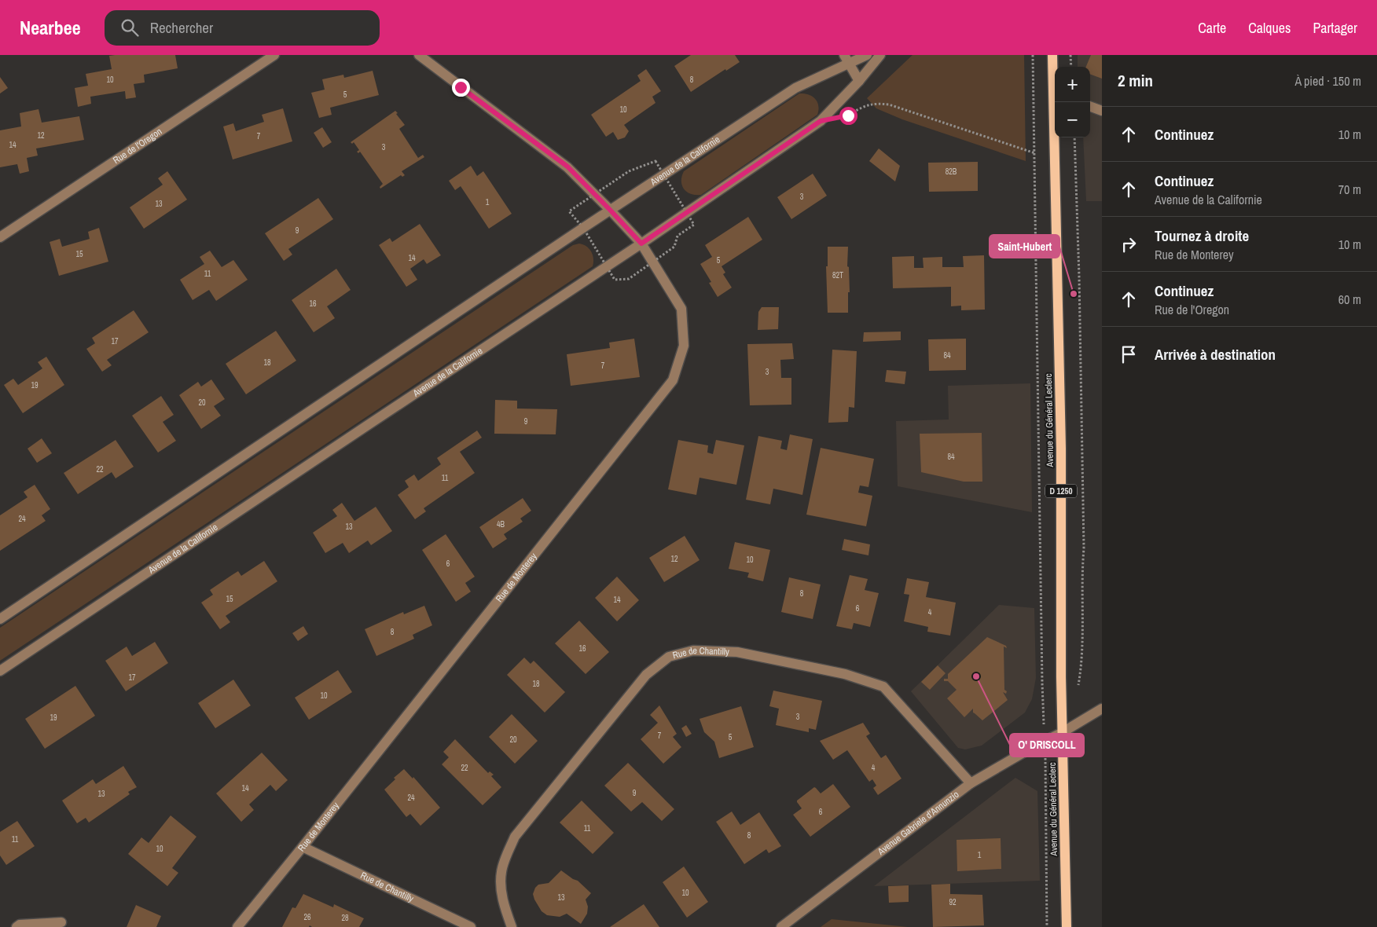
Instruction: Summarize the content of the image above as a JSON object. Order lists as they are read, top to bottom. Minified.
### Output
{"streets":{"main road":["Avenue du Général Leclerc","D 1250"],"street":["Rue de l'Oregon","Avenue de la Californie","Rue de Monterey","Rue de Chantilly","Avenue Gabriele d'Annunzio"]},"crossings":[["Avenue de la Californie","Rue de Monterey"],["Avenue du Général Leclerc","Avenue Gabriele d'Annunzio"],["Rue de Monterey","Rue de Chantilly"],["Rue de Chantilly","Avenue Gabriele d'Annunzio"]],"places":["Saint-Hubert","O' DRISCOLL"],"house_numbers":["10","8","5","10","12","7","14","3","82B","3","1","13","9","15","14","5","11","82T","16","17","84","18","7","3","19","20","9","84","22","11","24","4B","13","12","10","6","8","15","14","6","4","8","16","17","18","10","3","19","7","5","20","22","4","14","9","13","24","6","11","8","11","10","1","10","13","92","26","28"],"page":{"header":"Nearbee","search":"Rechercher","nav":["Carte","Calques","Partager"],"heading":["2 min","À pied · 150 m"],"map_buttons":["+","−"],"list":[["Continuez","10 m"],["Continuez","Avenue de la Californie","70 m"],["Tournez à droite","Rue de Monterey","10 m"],["Continuez","Rue de l'Oregon","60 m"],"Arrivée à destination"]}}
